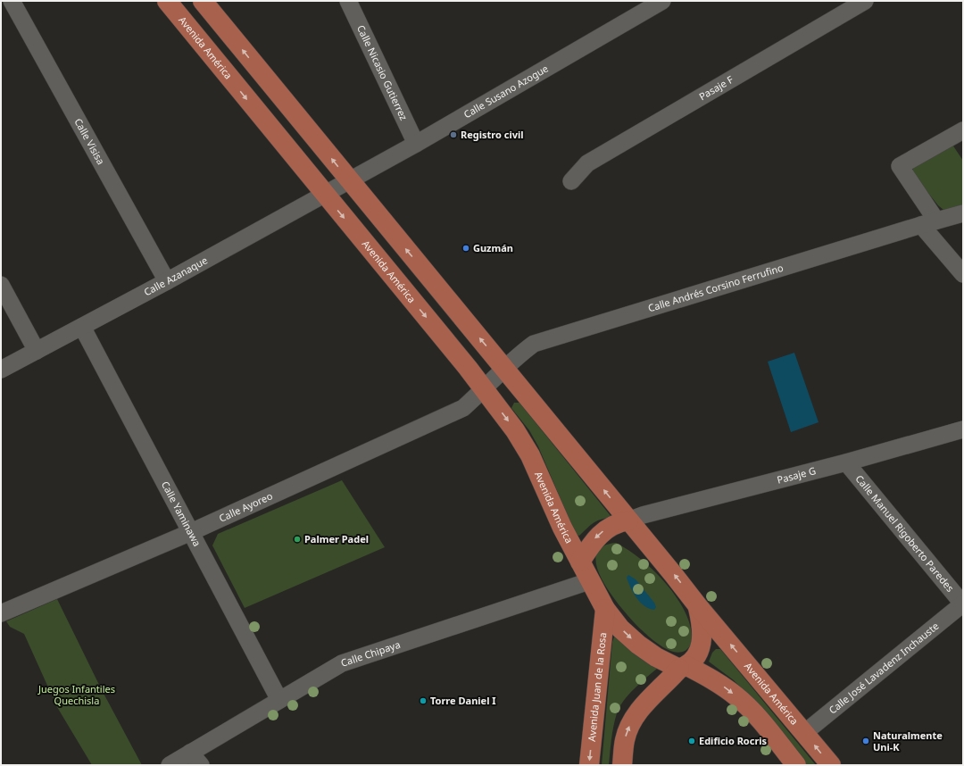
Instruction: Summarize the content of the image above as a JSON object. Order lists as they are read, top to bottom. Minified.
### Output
{"streets":{"main road":["Avenida América","Avenida Juan de la Rosa"],"street":["Calle Nicasio Gutierrez","Pasaje F","Calle Susano Azogue","Calle Visisa","Calle Azanaque","Calle Andrés Corsino Ferrufino","Pasaje G","Calle Ayoreo","Calle Yaminawa","Calle Manuel Rigoberto Paredes","Calle Chipaya","Calle José Lavadenz Inchauste"]},"crossings":[["Avenida América","Calle Azanaque"],["Avenida América","Calle Andrés Corsino Ferrufino"],["Avenida América","Pasaje G"],["Avenida América","Calle Ayoreo"],["Avenida América","Calle Chipaya"],["Avenida América","Calle José Lavadenz Inchauste"],["Avenida América","Avenida Juan de la Rosa"],["Calle Nicasio Gutierrez","Calle Susano Azogue"],["Calle Susano Azogue","Calle Azanaque"],["Calle Visisa","Calle Azanaque"],["Calle Azanaque","Calle Yaminawa"],["Calle Andrés Corsino Ferrufino","Calle Ayoreo"],["Pasaje G","Calle Manuel Rigoberto Paredes"],["Calle Ayoreo","Calle Yaminawa"],["Calle Yaminawa","Calle Chipaya"],["Calle Manuel Rigoberto Paredes","Calle José Lavadenz Inchauste"]],"parks":["Juegos Infantiles Quechisla"],"places":["Registro civil","Guzmán","Palmer Padel","Torre Daniel I","Edificio Rocris","Naturalmente Uni-K"]}
